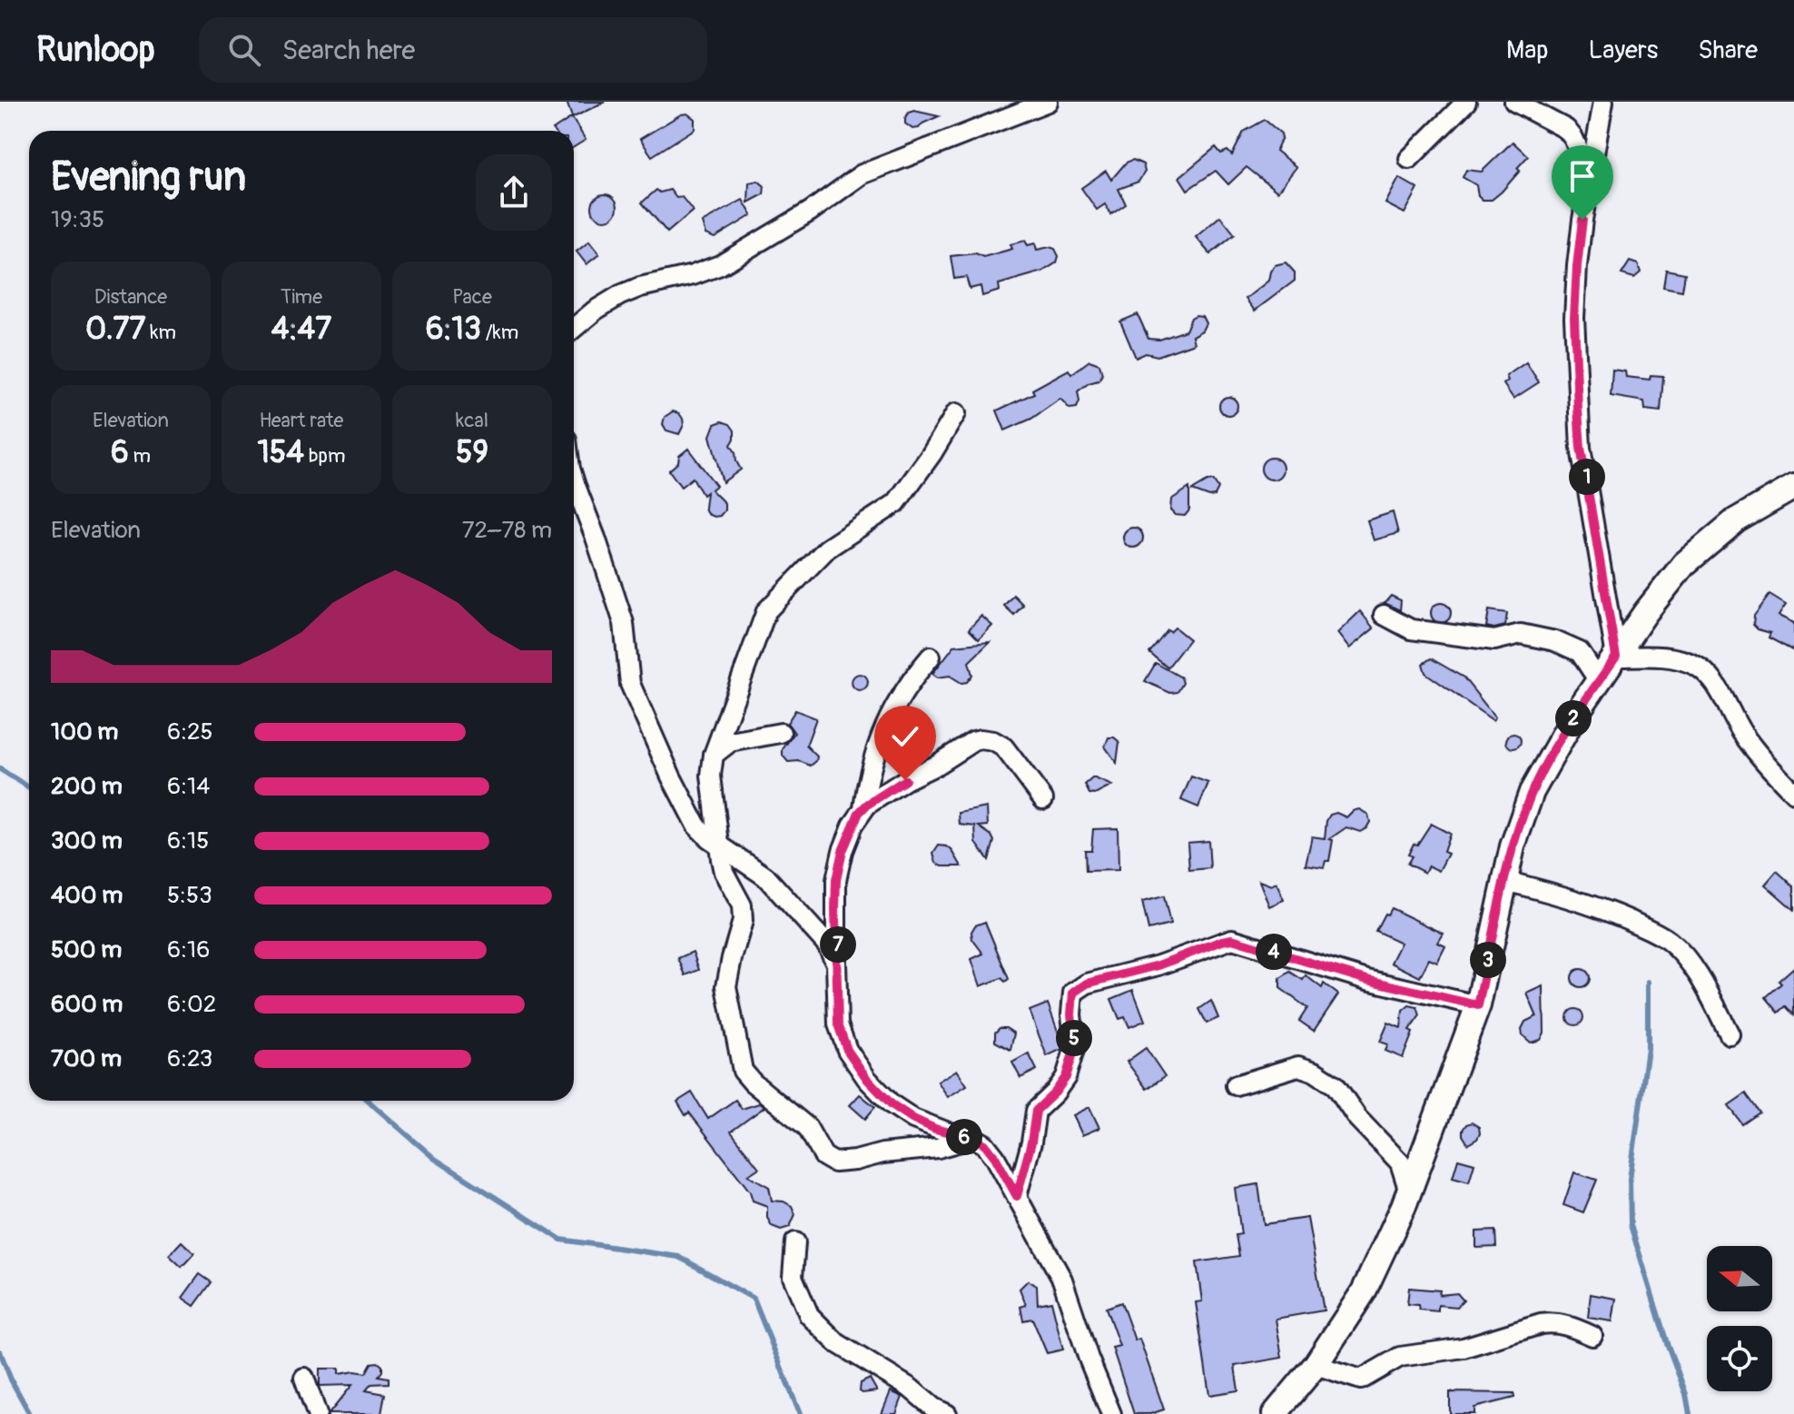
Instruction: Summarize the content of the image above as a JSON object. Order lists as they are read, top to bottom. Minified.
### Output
{"north":"left","page":{"header":"Runloop","search":"Search here","nav":["Map","Layers","Share"],"heading":["Evening run","19:35"],"stats":[["Distance","0.77 km"],["Time","4:47"],["Pace","6:13 /km"],["Elevation","6 m"],["Heart rate","154 bpm"],["kcal","59"]],"pins":["1","2","7","4","3","5","6"],"chart":["Elevation","72–78 m"],"list":[{"name":"100 m","note":"6:25"},{"name":"200 m","note":"6:14"},{"name":"300 m","note":"6:15"},{"name":"400 m","note":"5:53"},{"name":"500 m","note":"6:16"},{"name":"600 m","note":"6:02"},{"name":"700 m","note":"6:23"}]}}
